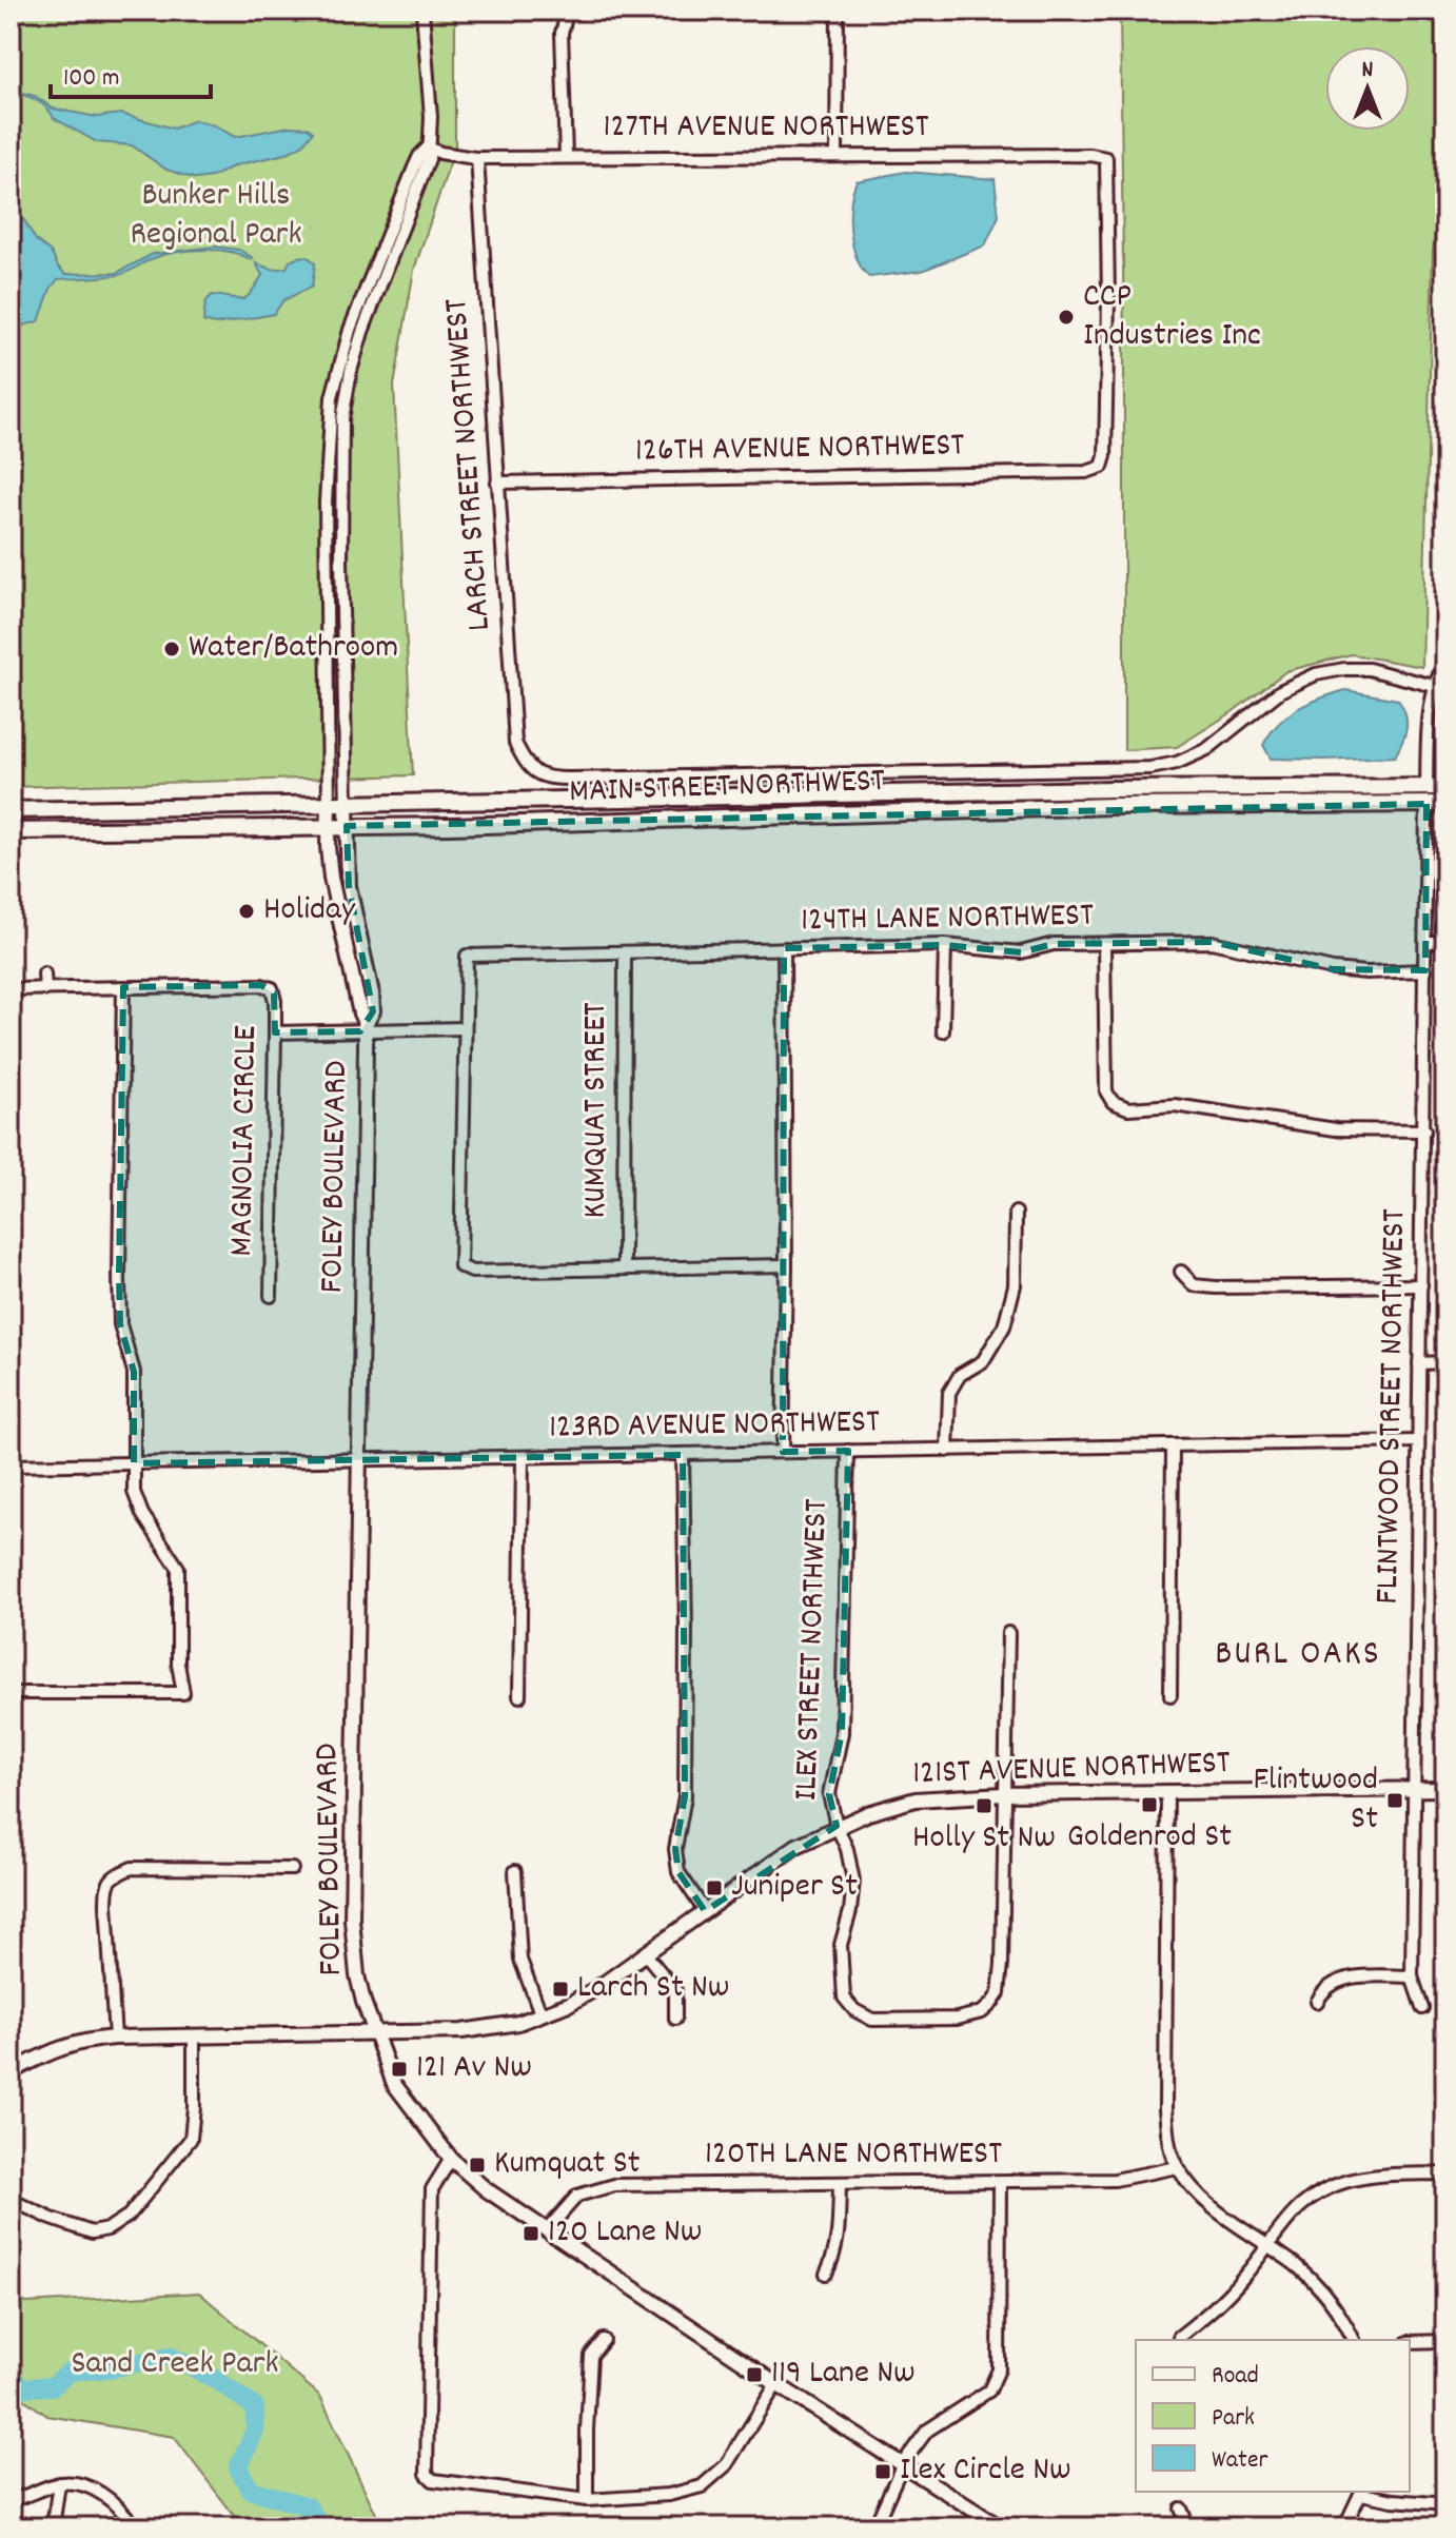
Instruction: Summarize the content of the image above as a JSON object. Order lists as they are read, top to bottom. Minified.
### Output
{"streets":{"main road":["MAIN STREET NORTHWEST"],"street":["127TH AVENUE NORTHWEST","126TH AVENUE NORTHWEST","LARCH STREET NORTHWEST","124TH LANE NORTHWEST","KUMQUAT STREET","MAGNOLIA CIRCLE","FOLEY BOULEVARD","FLINTWOOD STREET NORTHWEST","123RD AVENUE NORTHWEST","ILEX STREET NORTHWEST","121ST AVENUE NORTHWEST","120TH LANE NORTHWEST"]},"crossings":[["127TH AVENUE NORTHWEST","126TH AVENUE NORTHWEST"],["127TH AVENUE NORTHWEST","LARCH STREET NORTHWEST"],["126TH AVENUE NORTHWEST","LARCH STREET NORTHWEST"],["LARCH STREET NORTHWEST","FLINTWOOD STREET NORTHWEST"],["MAIN STREET NORTHWEST","FOLEY BOULEVARD"],["MAIN STREET NORTHWEST","FLINTWOOD STREET NORTHWEST"],["124TH LANE NORTHWEST","KUMQUAT STREET"],["124TH LANE NORTHWEST","FLINTWOOD STREET NORTHWEST"],["124TH LANE NORTHWEST","ILEX STREET NORTHWEST"],["FOLEY BOULEVARD","123RD AVENUE NORTHWEST"],["FOLEY BOULEVARD","121ST AVENUE NORTHWEST"],["FOLEY BOULEVARD","120TH LANE NORTHWEST"],["FLINTWOOD STREET NORTHWEST","123RD AVENUE NORTHWEST"],["FLINTWOOD STREET NORTHWEST","121ST AVENUE NORTHWEST"],["123RD AVENUE NORTHWEST","ILEX STREET NORTHWEST"],["ILEX STREET NORTHWEST","121ST AVENUE NORTHWEST"]],"districts":["BURL OAKS"],"parks":["Bunker Hills Regional Park","Sand Creek Park"],"places":{"other":["CCP Industries Inc","Water/Bathroom","Holiday"],"transit":["Flintwood St","Goldenrod St","Holly St Nw","Juniper St","Larch St Nw","121 Av Nw","Kumquat St","120 Lane Nw","119 Lane Nw","Ilex Circle Nw"]},"legend":["Road","Park","Water"],"scale_bar":"100 m","north":"top"}
